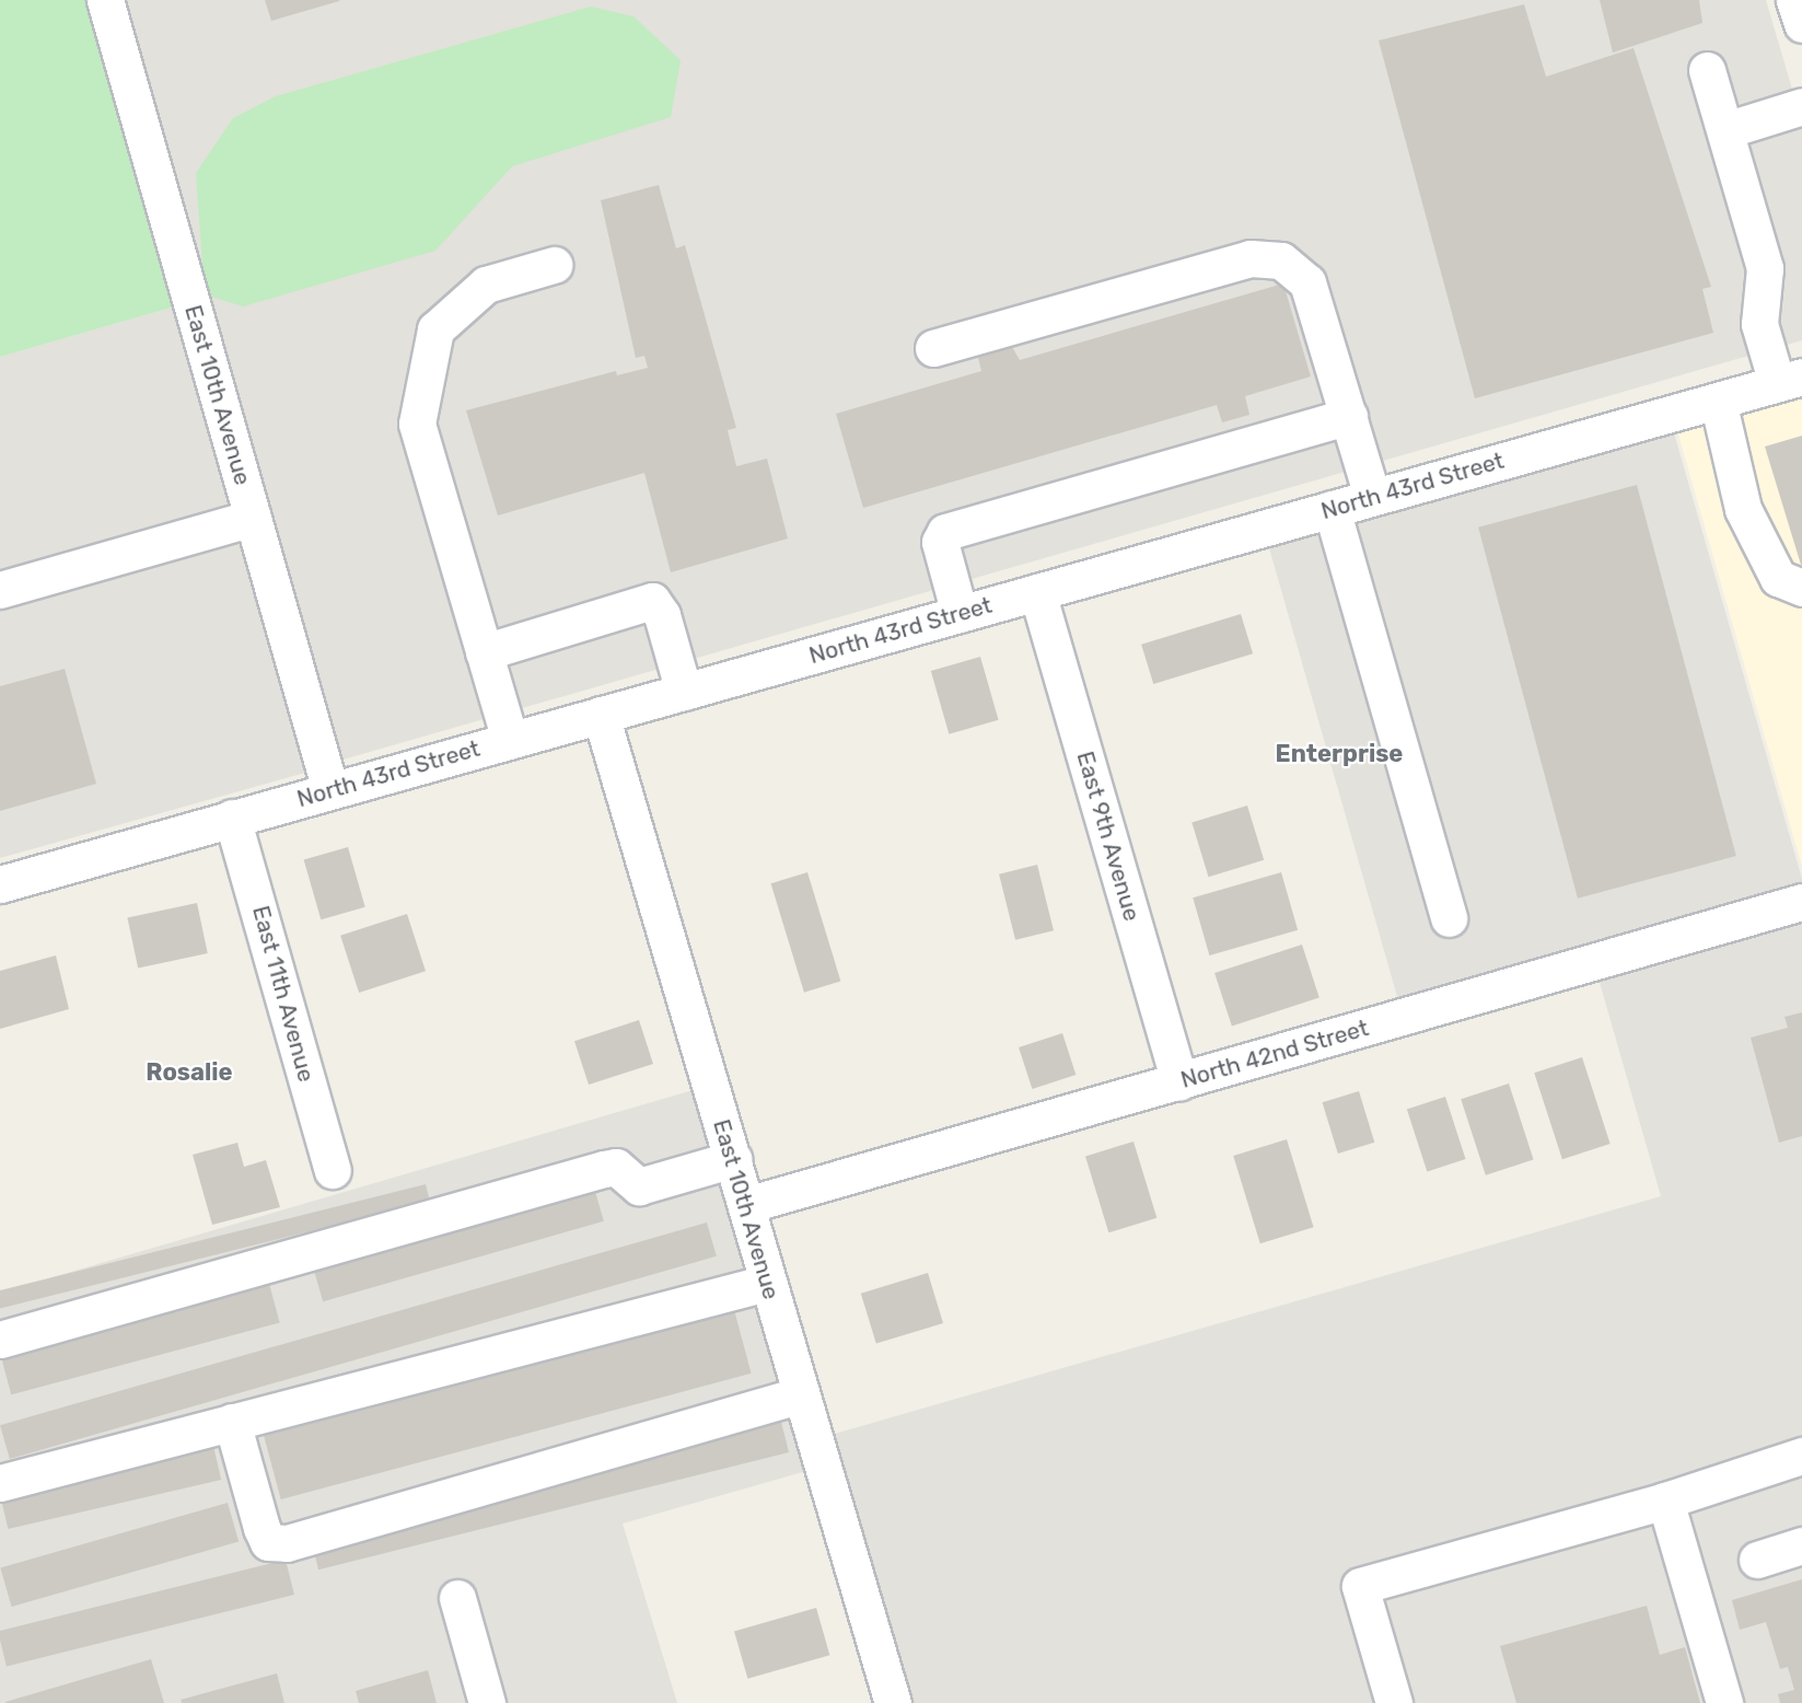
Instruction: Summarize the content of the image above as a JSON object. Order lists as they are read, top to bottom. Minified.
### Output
{"streets":{"street":["East 10th Avenue","North 43rd Street","East 9th Avenue","East 11th Avenue","North 42nd Street"]},"crossings":[["East 10th Avenue","North 43rd Street"],["East 10th Avenue","North 42nd Street"],["North 43rd Street","East 9th Avenue"],["North 43rd Street","East 11th Avenue"],["East 9th Avenue","North 42nd Street"]],"districts":["Enterprise","Rosalie"]}
